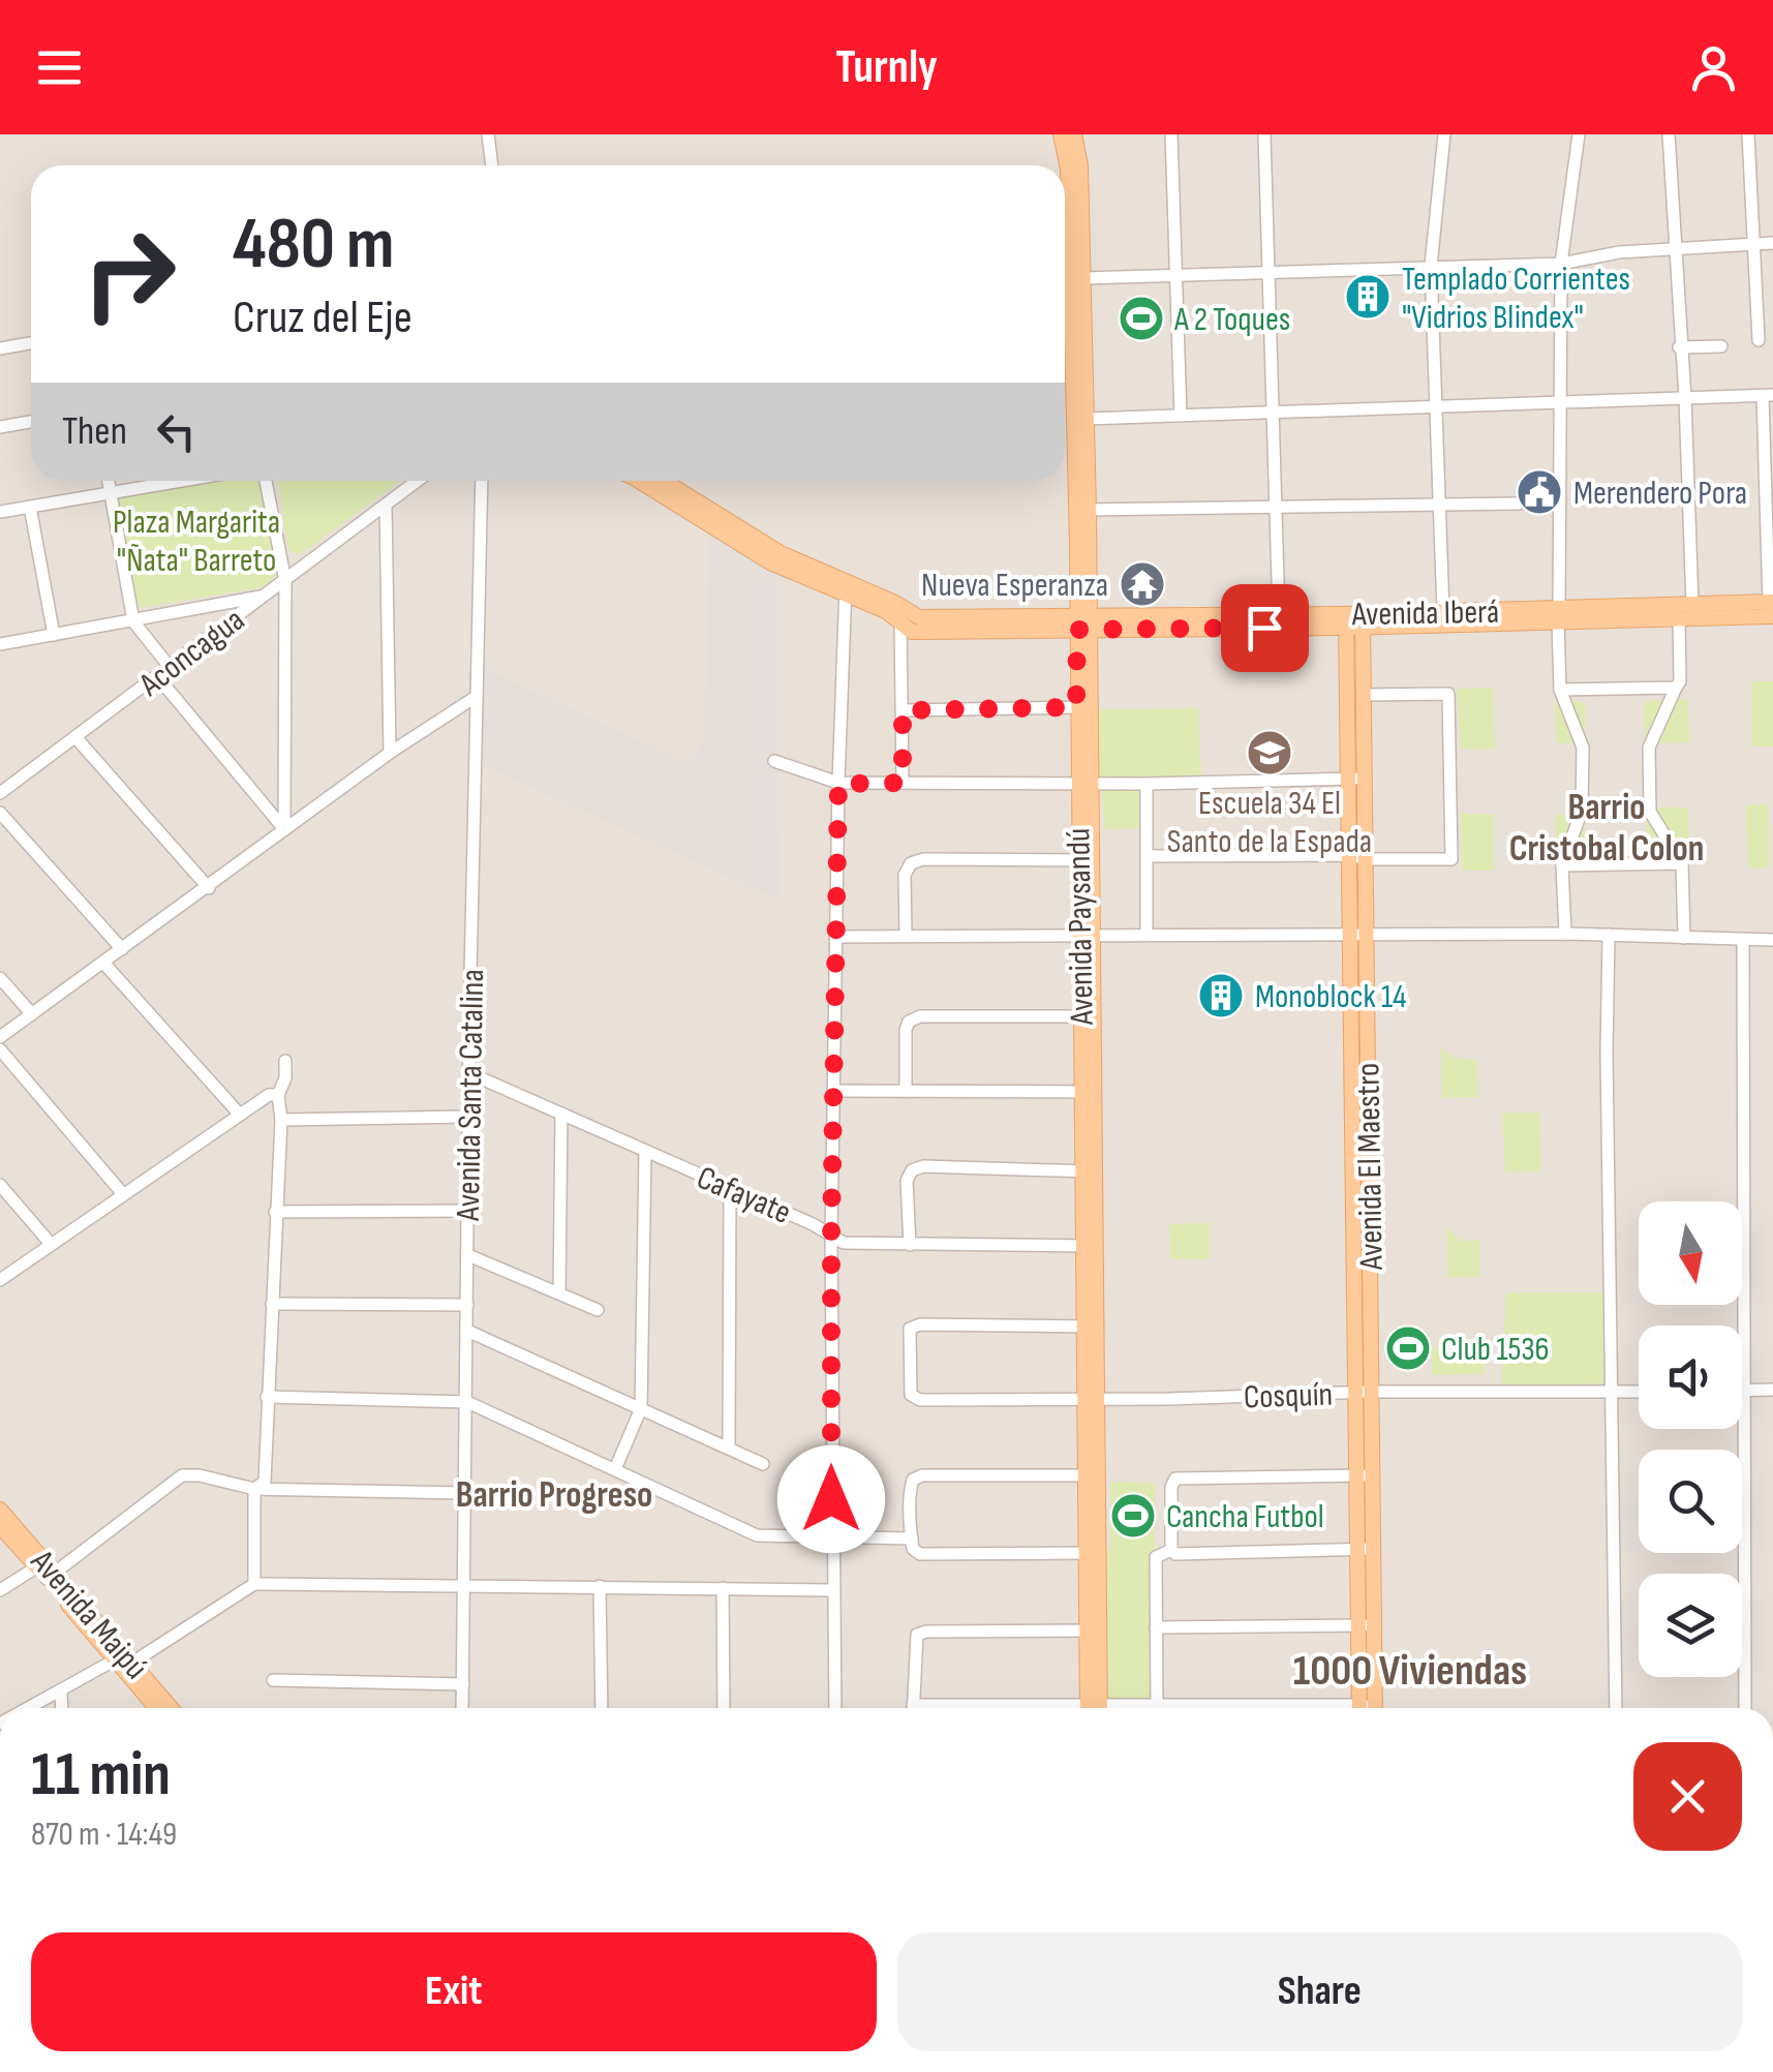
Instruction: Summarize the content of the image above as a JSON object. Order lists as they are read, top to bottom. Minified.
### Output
{"streets":{"main road":["Avenida Iberá","Avenida Paysandú","Avenida El Maestro","Avenida Maipú"],"street":["Aconcagua","Avenida Santa Catalina","Cafayate","Cosquín"]},"crossings":[["Avenida Iberá","Avenida Paysandú"],["Avenida Iberá","Avenida El Maestro"],["Avenida Paysandú","Cafayate"],["Avenida Paysandú","Cosquín"],["Avenida Santa Catalina","Cafayate"],["Avenida El Maestro","Cosquín"]],"districts":["Barrio Cristobal Colon","Barrio Progreso","1000 Viviendas"],"parks":["Plaza Margarita \"Ñata\" Barreto"],"places":{"building":["Templado Corrientes \"Vidrios Blindex\"","Monoblock 14"],"sports":["A 2 Toques","Club 1536","Cancha Futbol"],"public building":["Merendero Pora"],"temple":["Nueva Esperanza"],"school or university":["Escuela 34 El Santo de la Espada"]},"north":"bottom","page":{"header":"Turnly","turn":["480 m","Cruz del Eje"],"then":"Then","heading":["11 min","870 m · 14:49"],"buttons":["Exit","Share"]}}
